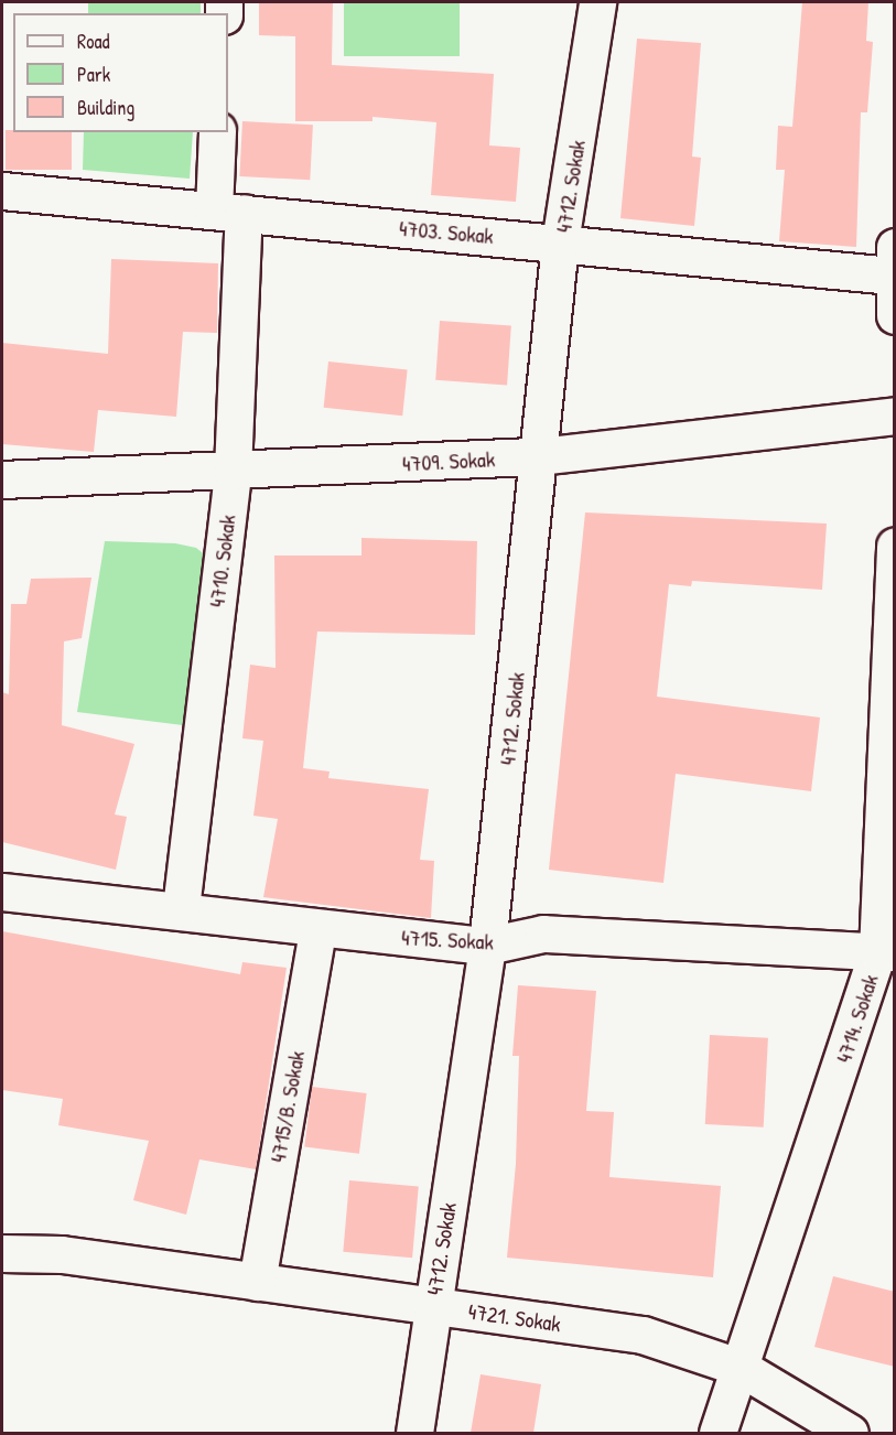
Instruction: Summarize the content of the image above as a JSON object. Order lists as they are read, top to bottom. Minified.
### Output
{"streets":{"street":["4712. Sokak","4703. Sokak","4709. Sokak","4710. Sokak","4715. Sokak","4714. Sokak","4715/B. Sokak","4721. Sokak"]},"crossings":[["4712. Sokak","4703. Sokak"],["4712. Sokak","4709. Sokak"],["4712. Sokak","4715. Sokak"],["4712. Sokak","4721. Sokak"],["4703. Sokak","4710. Sokak"],["4709. Sokak","4710. Sokak"],["4710. Sokak","4715. Sokak"],["4715. Sokak","4714. Sokak"],["4715. Sokak","4715/B. Sokak"],["4714. Sokak","4721. Sokak"],["4715/B. Sokak","4721. Sokak"]],"legend":["Road","Park","Building"]}
